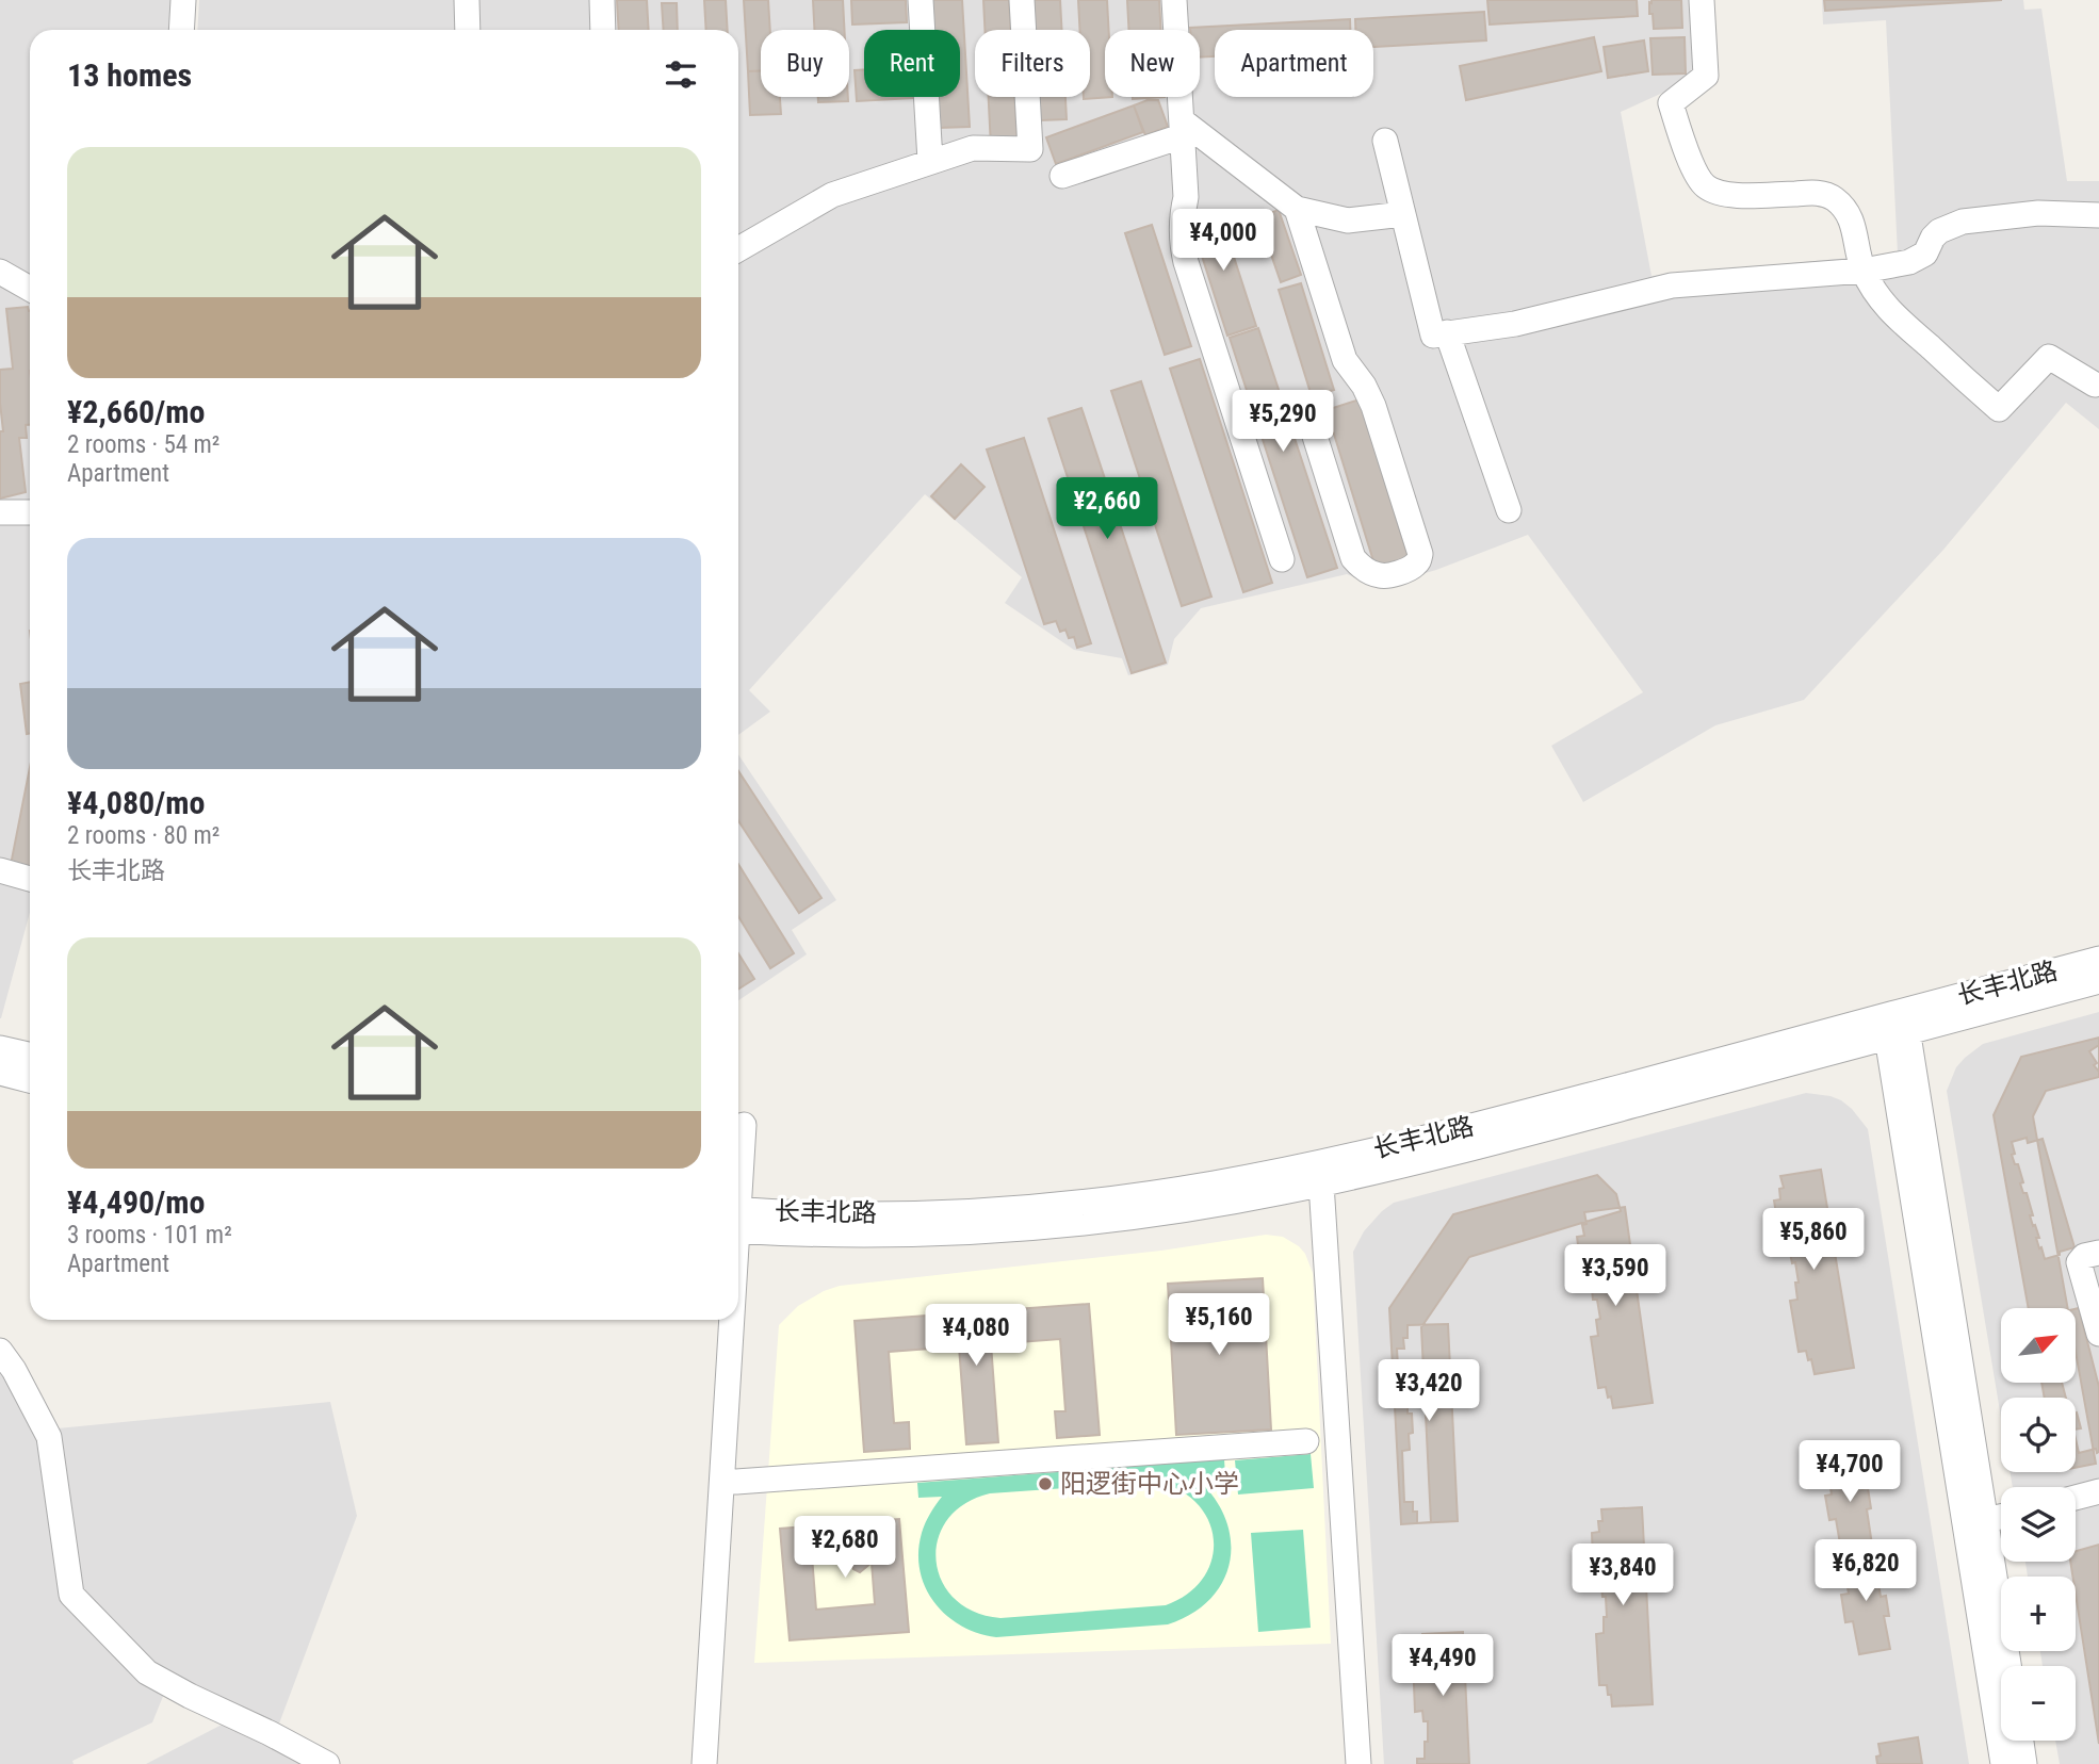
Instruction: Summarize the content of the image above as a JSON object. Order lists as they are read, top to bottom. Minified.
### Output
{"streets":{"street":["长丰北路"]},"places":["阳逻街中心小学"],"north":"top right","page":{"chip":["Buy","Rent","Filters","New","Apartment"],"heading":"13 homes","list":[{"name":"¥2,660/mo","note":"2 rooms · 54 m² · Apartment"},{"name":"¥4,080/mo","note":"2 rooms · 80 m² · 长丰北路"},{"name":"¥4,490/mo","note":"3 rooms · 101 m² · Apartment"}],"price":["¥4,000","¥5,290","¥2,660","¥5,860","¥3,590","¥5,160","¥4,080","¥3,420","¥4,700","¥2,680","¥6,820","¥3,840","¥4,490"],"map_buttons":["+","−"]}}
